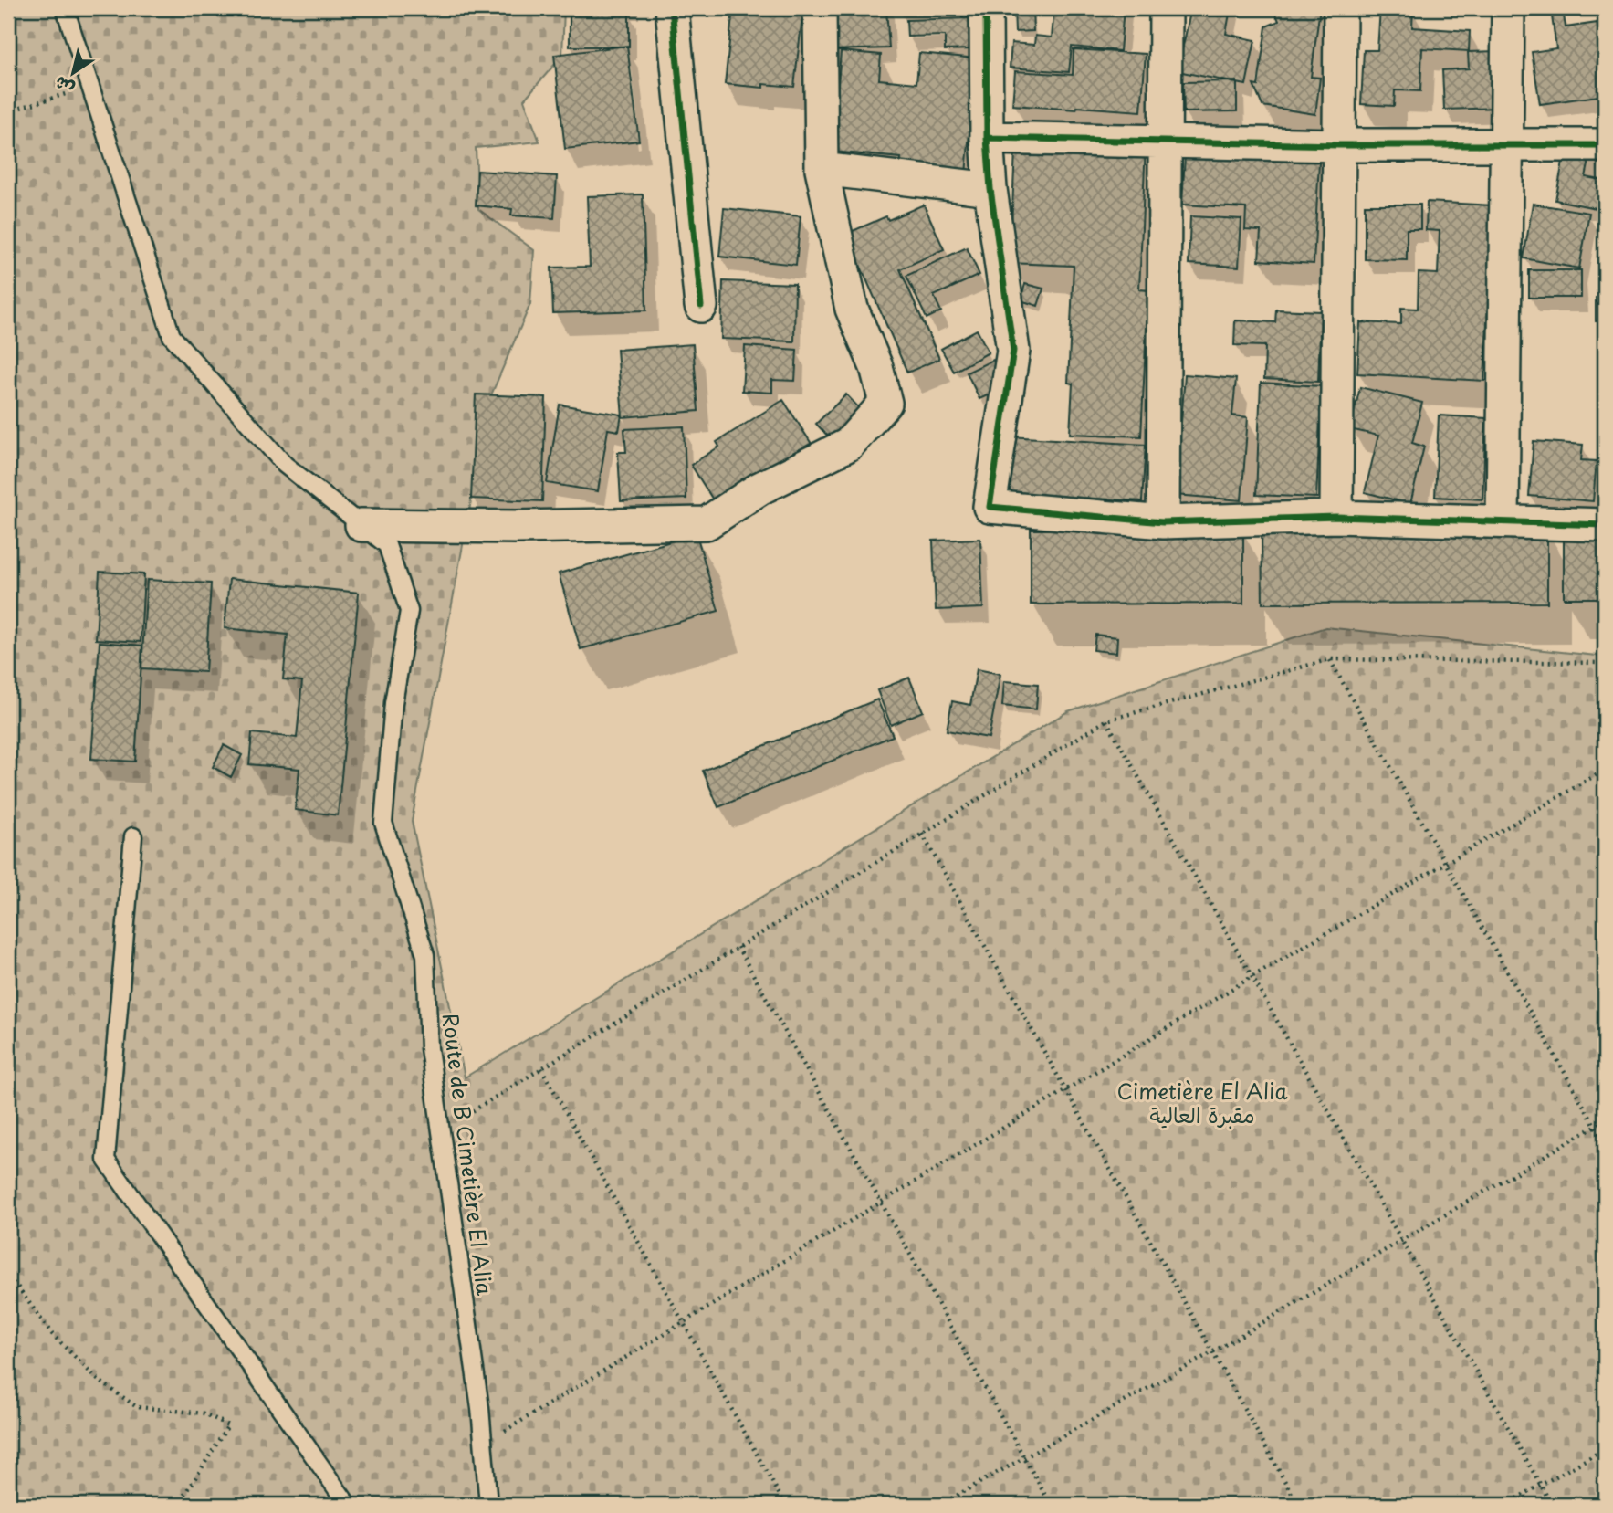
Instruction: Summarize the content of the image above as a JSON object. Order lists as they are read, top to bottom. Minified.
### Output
{"streets":{"lane":["Route de B Cimetière El Alia"]},"parks":["Cimetière El Alia مقبرة العالية"],"north":"bottom left"}
